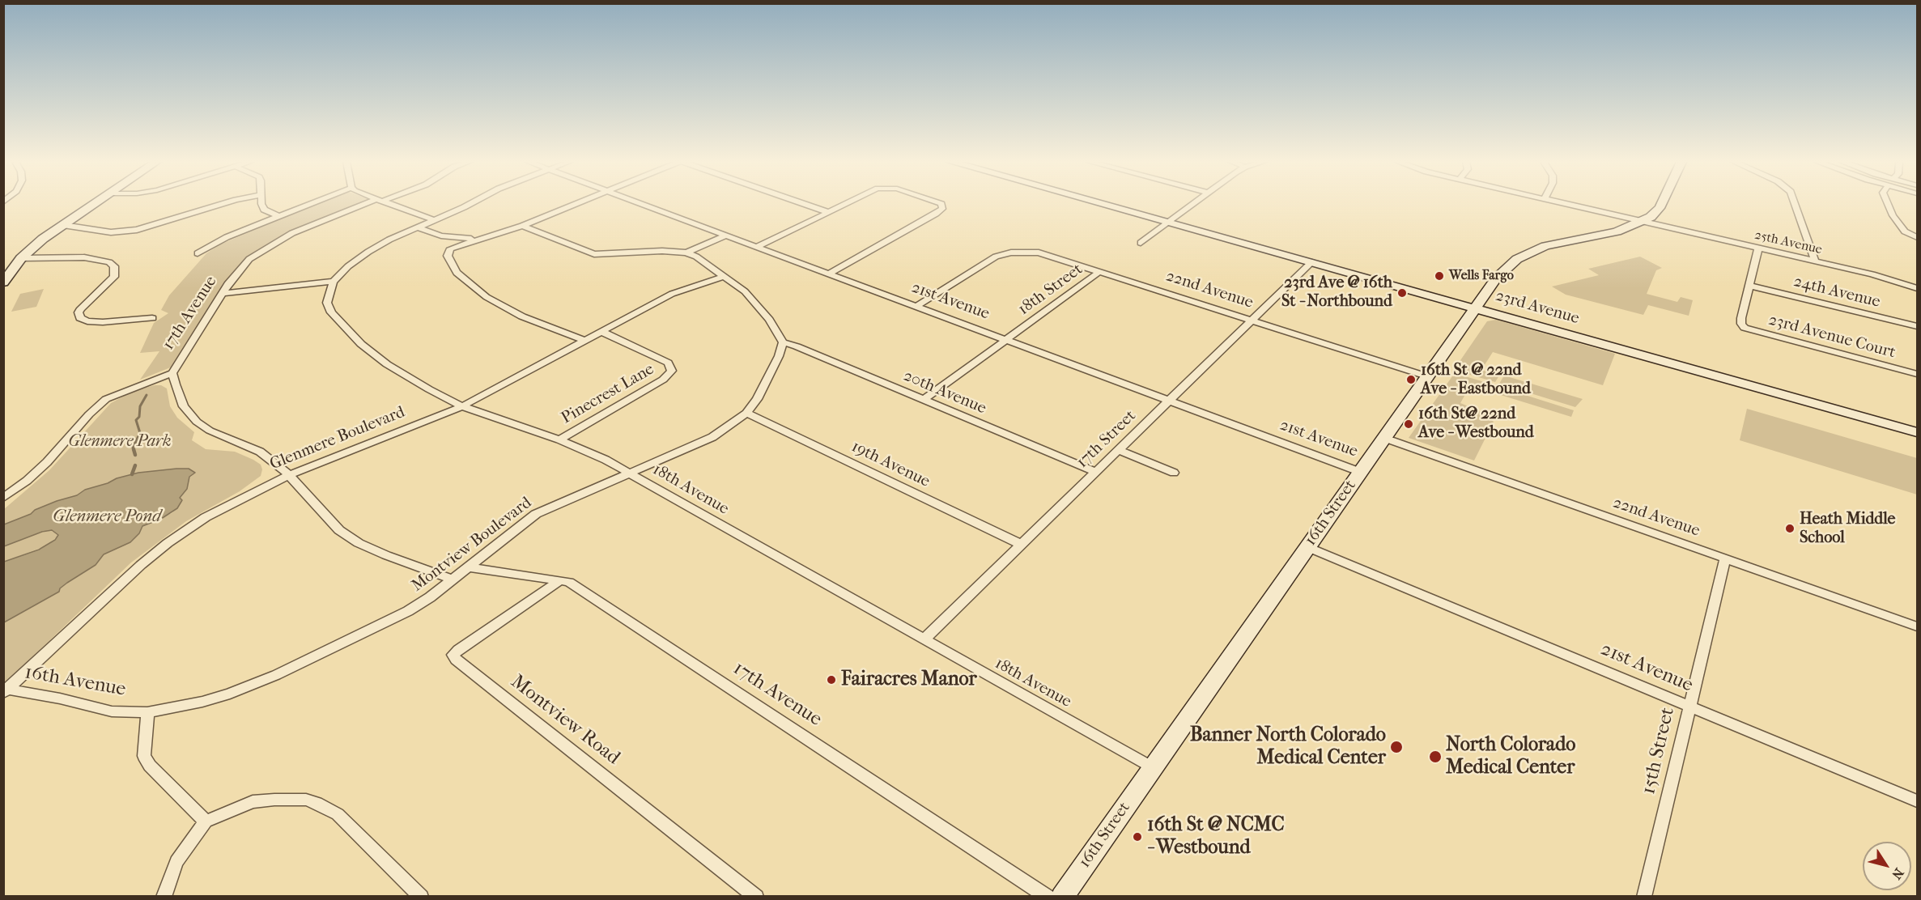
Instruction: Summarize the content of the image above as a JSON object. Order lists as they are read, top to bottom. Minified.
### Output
{"streets":{"main road":["23rd Avenue","16th Street"],"street":["25th Avenue","18th Street","22nd Avenue","24th Avenue","21st Avenue","17th Avenue","23rd Avenue Court","20th Avenue","Pinecrest Lane","Glenmere Boulevard","17th Street","19th Avenue","18th Avenue","Montview Boulevard","16th Avenue","Montview Road","15th Street"]},"crossings":[["25th Avenue","16th Street"],["18th Street","22nd Avenue"],["18th Street","21st Avenue"],["18th Street","20th Avenue"],["22nd Avenue","21st Avenue"],["22nd Avenue","17th Street"],["22nd Avenue","16th Street"],["22nd Avenue","15th Street"],["24th Avenue","23rd Avenue Court"],["21st Avenue","17th Street"],["21st Avenue","16th Street"],["21st Avenue","15th Street"],["23rd Avenue","17th Street"],["23rd Avenue","16th Street"],["17th Avenue","Glenmere Boulevard"],["17th Avenue","Montview Boulevard"],["17th Avenue","Montview Road"],["20th Avenue","17th Street"],["20th Avenue","Montview Boulevard"],["Pinecrest Lane","Glenmere Boulevard"],["Pinecrest Lane","18th Avenue"],["Glenmere Boulevard","18th Avenue"],["Glenmere Boulevard","16th Avenue"],["17th Street","19th Avenue"],["17th Street","18th Avenue"],["19th Avenue","Montview Boulevard"],["18th Avenue","16th Street"],["18th Avenue","Montview Boulevard"],["Montview Boulevard","16th Avenue"]],"water":["Glenmere Pond"],"parks":["Glenmere Park"],"places":["Wells Fargo","23rd Ave @ 16th St - Northbound","16th St @ 22nd Ave - Eastbound","16th St@ 22nd Ave - Westbound","Heath Middle School","Fairacres Manor","Banner North Colorado Medical Center","North Colorado Medical Center","16th St @ NCMC - Westbound"],"north":"bottom right"}
